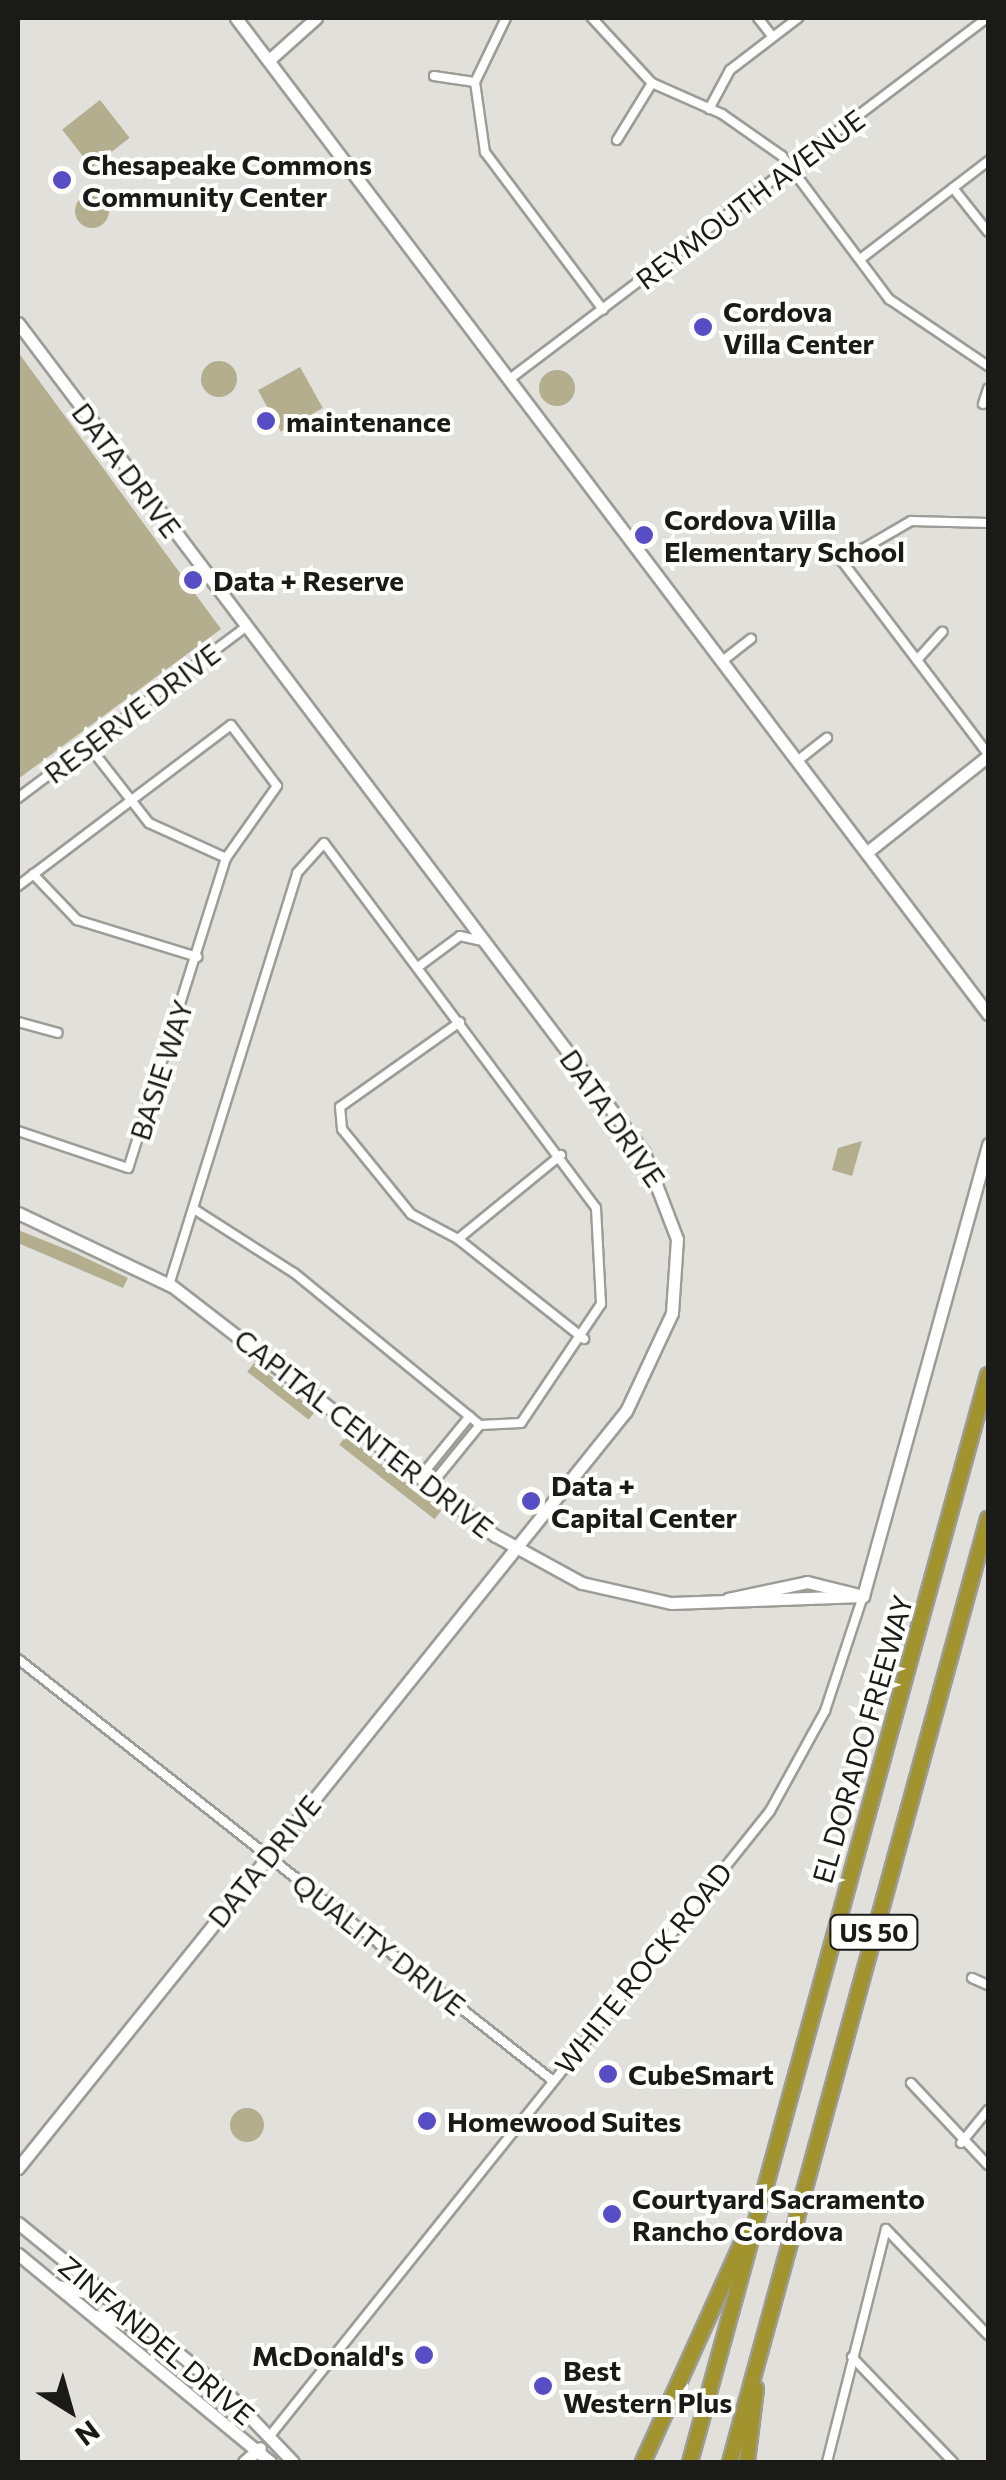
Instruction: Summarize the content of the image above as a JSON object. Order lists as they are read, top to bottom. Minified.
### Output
{"streets":{"highway":["EL DORADO FREEWAY","US 50"],"street":["REYMOUTH AVENUE","DATA DRIVE","RESERVE DRIVE","BASIE WAY","CAPITAL CENTER DRIVE","QUALITY DRIVE","WHITE ROCK ROAD","ZINFANDEL DRIVE"]},"crossings":[["DATA DRIVE","RESERVE DRIVE"],["DATA DRIVE","CAPITAL CENTER DRIVE"],["DATA DRIVE","QUALITY DRIVE"],["CAPITAL CENTER DRIVE","WHITE ROCK ROAD"],["QUALITY DRIVE","WHITE ROCK ROAD"],["WHITE ROCK ROAD","ZINFANDEL DRIVE"]],"places":["Chesapeake Commons Community Center","Cordova Villa Center","maintenance","Cordova Villa Elementary School","Data + Reserve","Data + Capital Center","CubeSmart","Homewood Suites","Courtyard Sacramento Rancho Cordova","McDonald's","Best Western Plus"],"north":"bottom right"}
